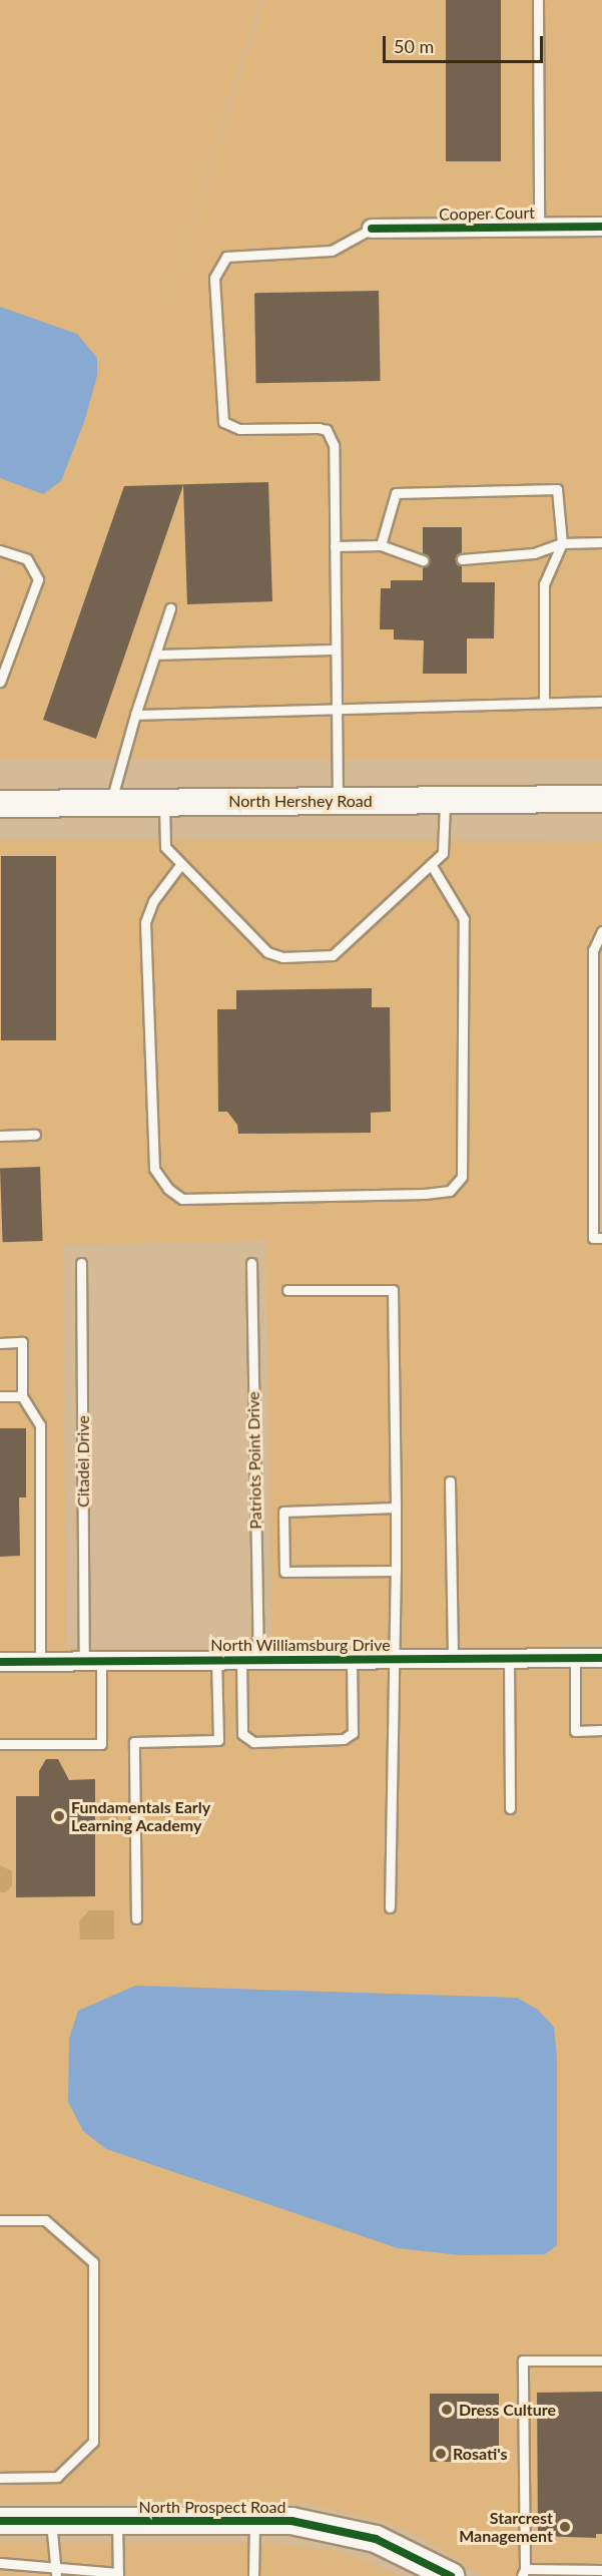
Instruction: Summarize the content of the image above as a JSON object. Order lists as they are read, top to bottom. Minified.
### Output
{"streets":{"main road":["North Hershey Road","North Prospect Road"],"street":["Cooper Court","North Williamsburg Drive"],"lane":["Patriots Point Drive","Citadel Drive"]},"crossings":[["Patriots Point Drive","North Williamsburg Drive"],["Citadel Drive","North Williamsburg Drive"]],"places":["Fundamentals Early Learning Academy","Dress Culture","Rosati's","Starcrest Management"],"scale_bar":"50 m"}
